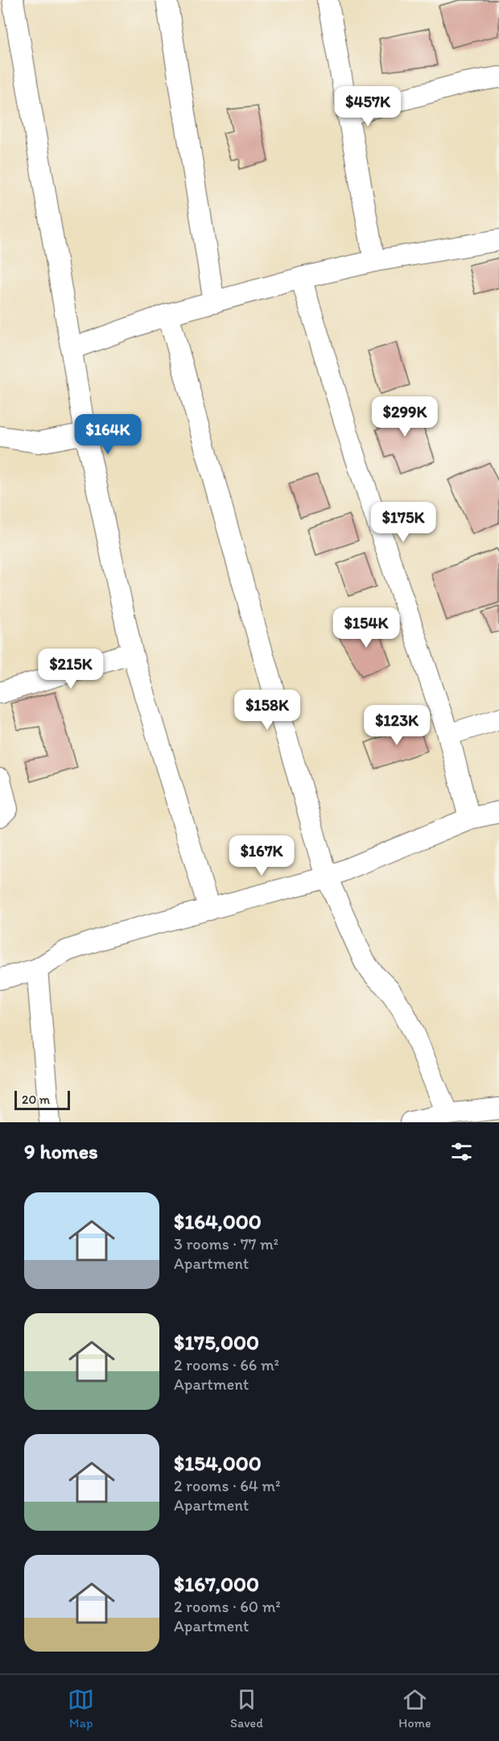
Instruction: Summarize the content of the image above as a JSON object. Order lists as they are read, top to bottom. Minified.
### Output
{"scale_bar":"20 m","page":{"price":["$457K","$299K","$164K","$175K","$154K","$215K","$158K","$123K","$167K"],"scale":"20 m","heading":"9 homes","list":[{"name":"$164,000","note":"3 rooms · 77 m² · Apartment"},{"name":"$175,000","note":"2 rooms · 66 m² · Apartment"},{"name":"$154,000","note":"2 rooms · 64 m² · Apartment"},{"name":"$167,000","note":"2 rooms · 60 m² · Apartment"}],"tabs":["Map","Saved","Home"]}}
